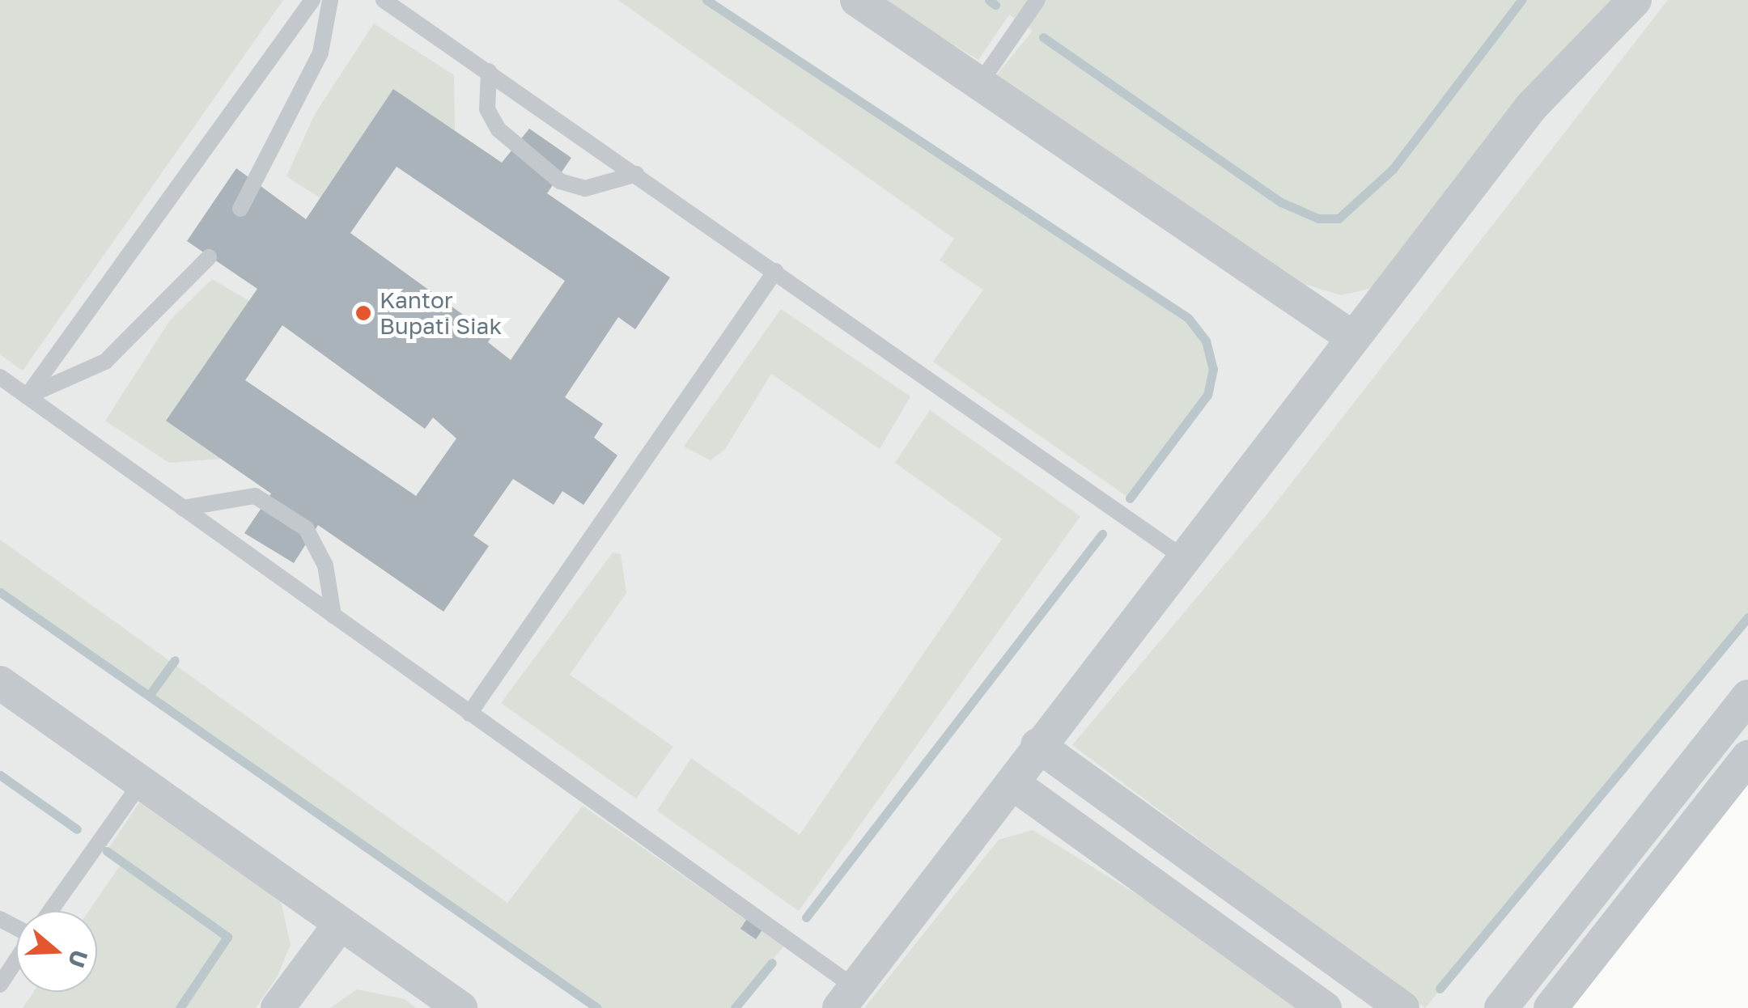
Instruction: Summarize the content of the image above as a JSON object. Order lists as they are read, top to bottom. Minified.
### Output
{"places":["Kantor Bupati Siak"],"north":"right"}
